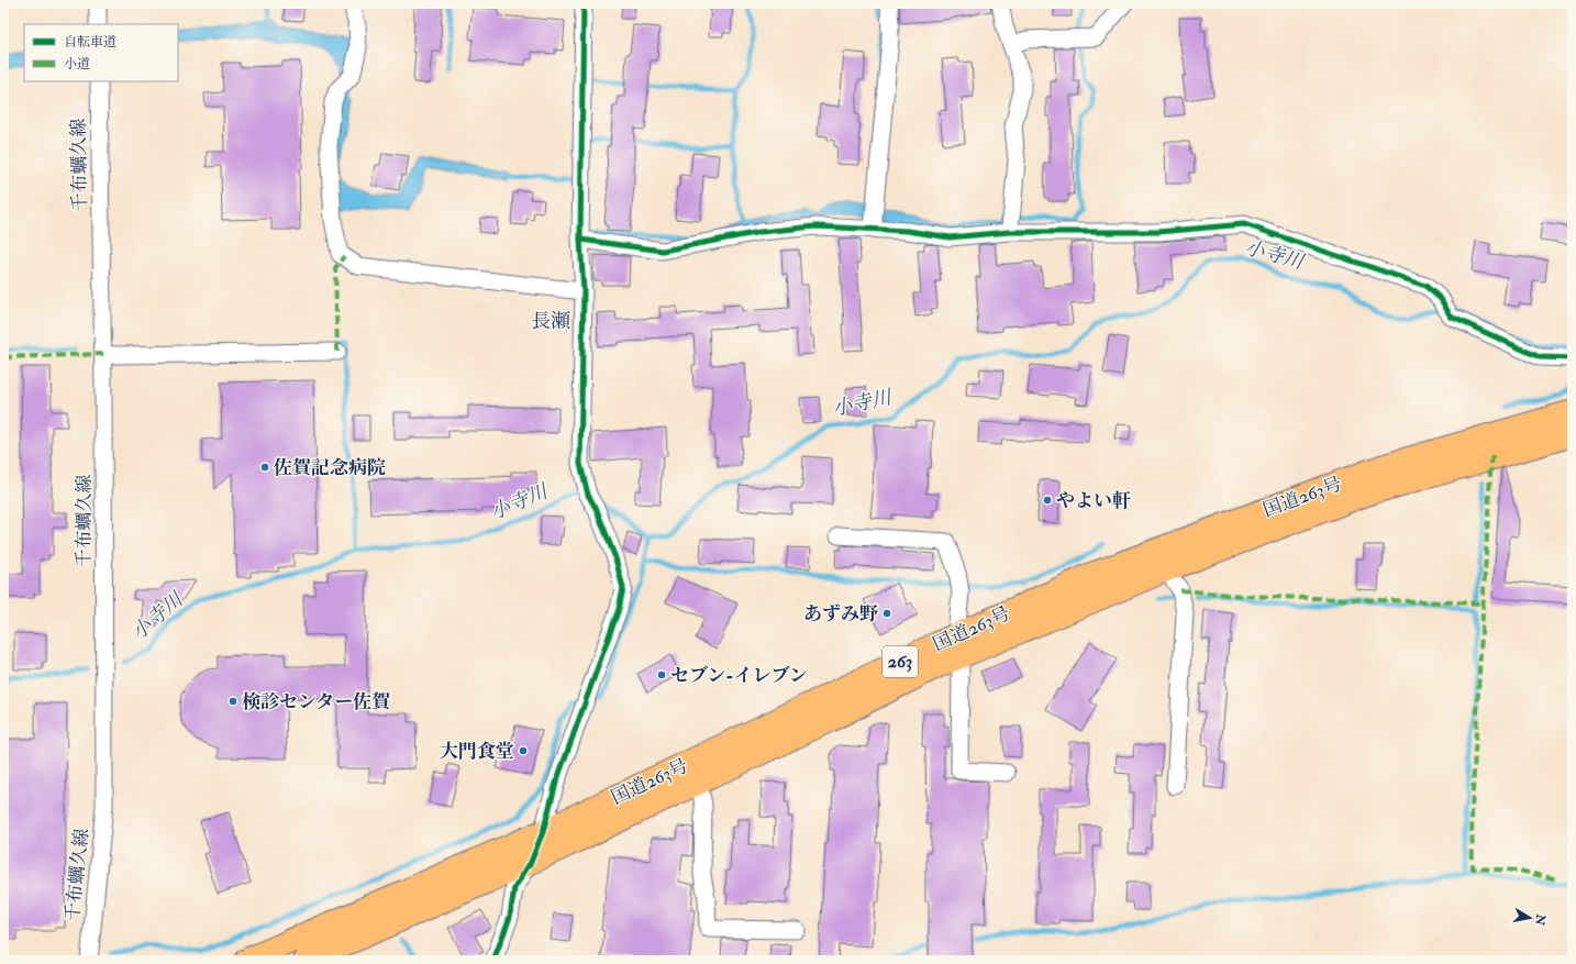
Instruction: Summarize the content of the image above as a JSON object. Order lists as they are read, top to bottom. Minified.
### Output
{"streets":{"highway":["国道263号","263"],"street":["千布蠣久線"]},"districts":["長瀬"],"water":["小寺川"],"places":["佐賀記念病院","やよい軒","あずみ野","セブン-イレブン","検診センター佐賀","大門食堂"],"legend":["自転車道","小道"],"north":"right"}
